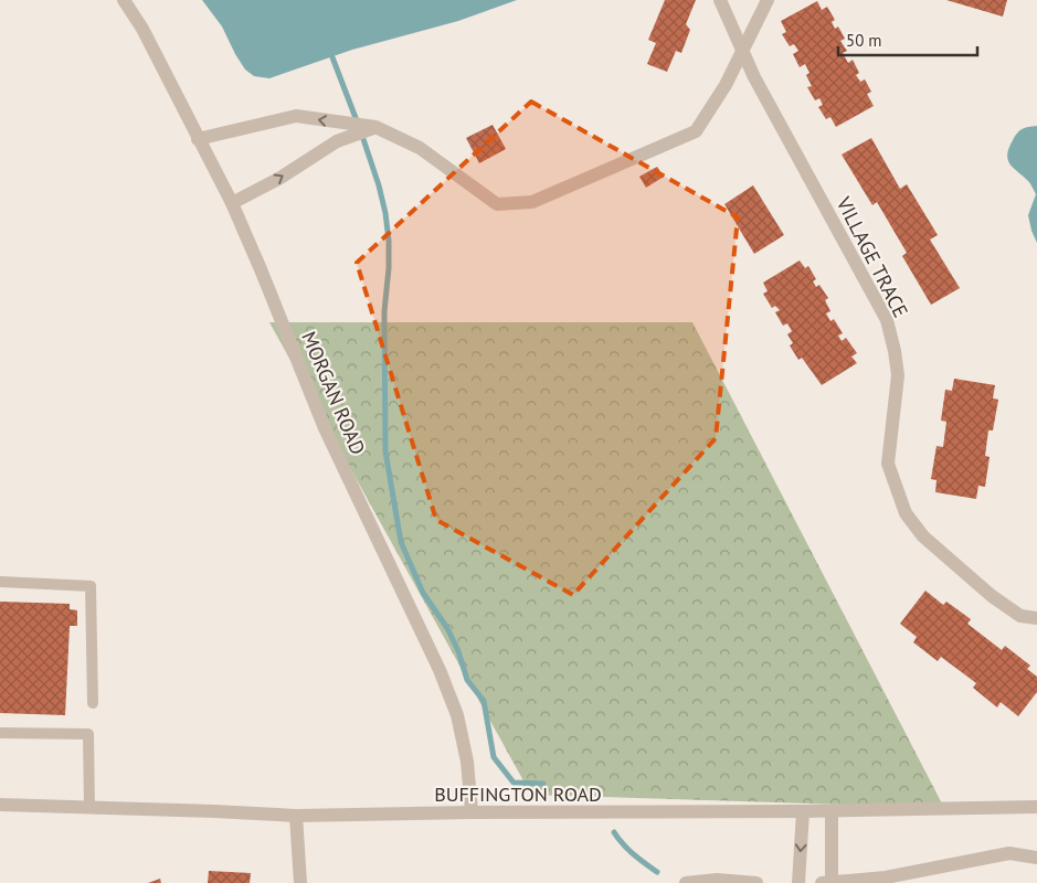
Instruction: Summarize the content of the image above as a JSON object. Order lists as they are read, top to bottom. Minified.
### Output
{"streets":{"street":["VILLAGE TRACE","MORGAN ROAD","BUFFINGTON ROAD"]},"crossings":[["MORGAN ROAD","BUFFINGTON ROAD"]],"scale_bar":"50 m"}
